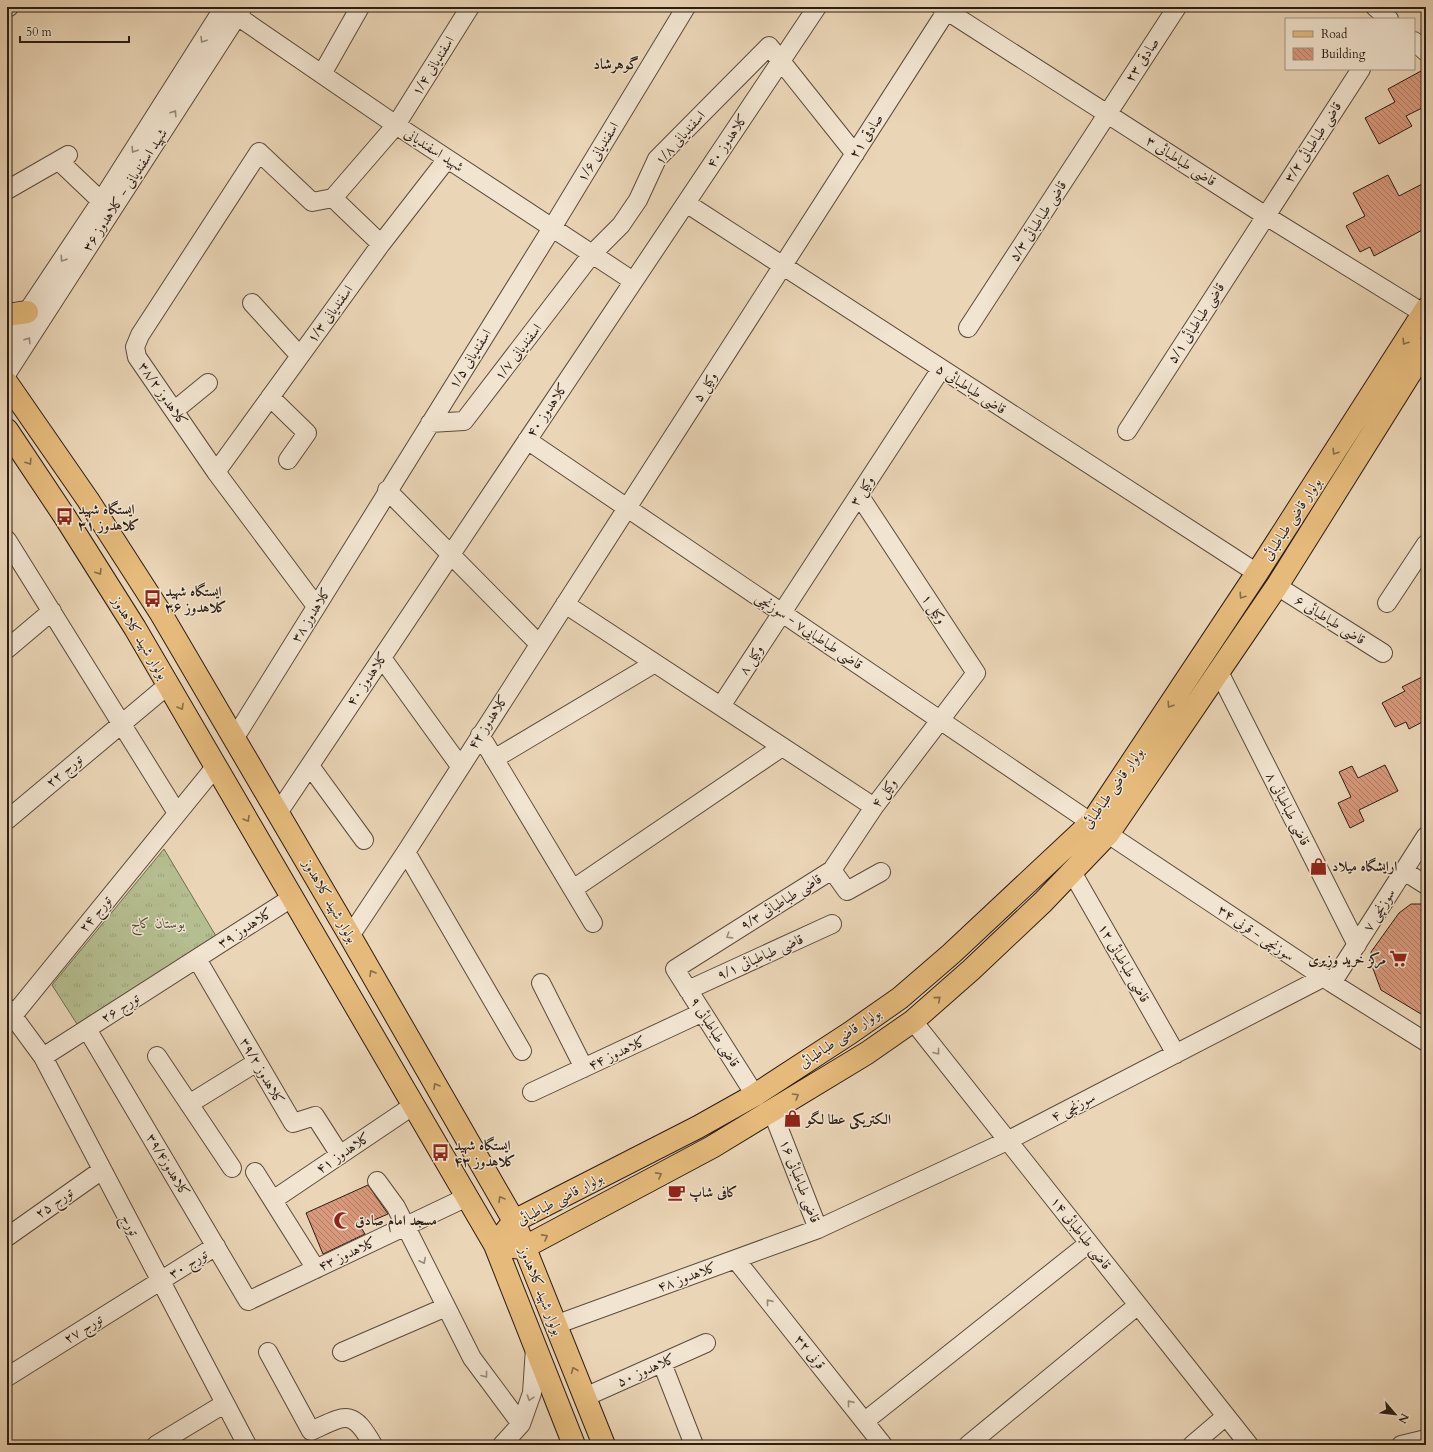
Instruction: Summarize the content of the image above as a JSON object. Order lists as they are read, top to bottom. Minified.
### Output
{"streets":{"main road":["بولوار قاضی طباطبائی","بولوار شهید کلاهدوز"],"street":["صادقی ۲۳","اسفندیانی ۱/۴","صادقی ۲۱","اسفندیانی ۱/۸","کلاهدوز ۴۰","قاضی طباطبائی ۳/۲","شهید اسفندیانی","اسفندیانی ۱/۶","قاضی طباطبائی ۳","شهید اسفندیانی - کلاهدوز ۳۶","قاضی طباطبائی ۵/۳","اسفندیانی ۱/۳","قاضی طباطبائی ۵/۱","۱/۷ اسفندیانی","اسفندیانی ۱/۵","وکيل ۵","قاضی طباطبائی ۵","کلاهدوز ۳۸/۲","وکيل ۳","وکيل ۱","کلاهدوز ۳۸","قاضی طباطبائی ۶","قاضی طباطبایی۷ - سوزنچی","وکيل ۸","کلاهدوز ۴۲","تورج ۲۲","وکيل ۴","قاضی طباطبائی ۸","قاضی طباطبائی ۹/۳","سوزنچی ۷","تورج ۲۴","کلاهدوز ۳۹","سوزنچی - قرنی ۳۴","قاضی طباطبائی ۹/۱","قاضی طباطبائی ۱۲","تورج ۲۶","قاضی طباطبائی ۹","کلاهدوز ۴۴","کلاهدوز ۳۹/۲","سوزنچی ۴","کلاهدوز ۴۱","کلاهدوز۳۹/۴","قاضی طباطبائی ۱۶","تورج ۲۵","تورج","قاضی طباطبائی ۱۴","کلاهدوز ۴۳","تورج ۳۰","کلاهدوز ۴۸","تورج ۲۷","قرنی ۳۲","کلاهدوز ۵۰"]},"crossings":[["صادقی ۲۳","قاضی طباطبائی ۳"],["صادقی ۲۳","قاضی طباطبائی ۵/۳"],["اسفندیانی ۱/۴","شهید اسفندیانی"],["اسفندیانی ۱/۴","کلاهدوز ۳۸/۲"],["صادقی ۲۱","قاضی طباطبائی ۳"],["صادقی ۲۱","وکيل ۵"],["صادقی ۲۱","قاضی طباطبائی ۵"],["اسفندیانی ۱/۸","کلاهدوز ۴۰"],["اسفندیانی ۱/۸","شهید اسفندیانی"],["اسفندیانی ۱/۸","۱/۷ اسفندیانی"],["کلاهدوز ۴۰","شهید اسفندیانی"],["کلاهدوز ۴۰","قاضی طباطبائی ۵"],["کلاهدوز ۴۰","قاضی طباطبایی۷ - سوزنچی"],["کلاهدوز ۴۰","بولوار شهید کلاهدوز"],["قاضی طباطبائی ۳/۲","قاضی طباطبائی ۳"],["قاضی طباطبائی ۳/۲","قاضی طباطبائی ۵/۱"],["شهید اسفندیانی","اسفندیانی ۱/۶"],["شهید اسفندیانی","شهید اسفندیانی - کلاهدوز ۳۶"],["شهید اسفندیانی","اسفندیانی ۱/۳"],["شهید اسفندیانی","۱/۷ اسفندیانی"],["شهید اسفندیانی","اسفندیانی ۱/۵"],["اسفندیانی ۱/۶","اسفندیانی ۱/۵"],["قاضی طباطبائی ۳","قاضی طباطبائی ۵/۳"],["قاضی طباطبائی ۳","قاضی طباطبائی ۵/۱"],["قاضی طباطبائی ۳","بولوار قاضی طباطبائی"],["اسفندیانی ۱/۳","کلاهدوز ۳۸/۲"],["۱/۷ اسفندیانی","اسفندیانی ۱/۵"],["اسفندیانی ۱/۵","کلاهدوز ۳۸"],["وکيل ۵","قاضی طباطبائی ۵"],["وکيل ۵","قاضی طباطبایی۷ - سوزنچی"],["وکيل ۵","کلاهدوز ۴۲"],["قاضی طباطبائی ۵","وکيل ۳"],["قاضی طباطبائی ۵","بولوار قاضی طباطبائی"],["کلاهدوز ۳۸/۲","کلاهدوز ۳۸"],["وکيل ۳","وکيل ۱"],["وکيل ۳","قاضی طباطبایی۷ - سوزنچی"],["وکيل ۳","وکيل ۸"],["بولوار قاضی طباطبائی","قاضی طباطبائی ۶"],["بولوار قاضی طباطبائی","قاضی طباطبایی۷ - سوزنچی"],["بولوار قاضی طباطبائی","بولوار شهید کلاهدوز"],["بولوار قاضی طباطبائی","قاضی طباطبائی ۸"],["بولوار قاضی طباطبائی","سوزنچی - قرنی ۳۴"],["بولوار قاضی طباطبائی","قاضی طباطبائی ۱۲"],["بولوار قاضی طباطبائی","قاضی طباطبائی ۹"],["بولوار قاضی طباطبائی","قاضی طباطبائی ۱۶"],["بولوار قاضی طباطبائی","قاضی طباطبائی ۱۴"],["وکيل ۱","قاضی طباطبایی۷ - سوزنچی"],["وکيل ۱","وکيل ۴"],["کلاهدوز ۳۸","بولوار شهید کلاهدوز"],["قاضی طباطبایی۷ - سوزنچی","وکيل ۸"],["قاضی طباطبایی۷ - سوزنچی","کلاهدوز ۴۲"],["قاضی طباطبایی۷ - سوزنچی","وکيل ۴"],["قاضی طباطبایی۷ - سوزنچی","سوزنچی - قرنی ۳۴"],["بولوار شهید کلاهدوز","کلاهدوز ۴۲"],["بولوار شهید کلاهدوز","تورج ۲۲"],["بولوار شهید کلاهدوز","تورج ۲۴"],["بولوار شهید کلاهدوز","کلاهدوز ۳۹"],["بولوار شهید کلاهدوز","کلاهدوز ۴۱"],["بولوار شهید کلاهدوز","کلاهدوز ۴۳"],["بولوار شهید کلاهدوز","کلاهدوز ۴۸"],["بولوار شهید کلاهدوز","کلاهدوز ۵۰"],["وکيل ۴","قاضی طباطبائی ۹/۳"],["قاضی طباطبائی ۸","سوزنچی ۷"],["قاضی طباطبائی ۹/۳","قاضی طباطبائی ۹"],["سوزنچی ۷","سوزنچی - قرنی ۳۴"],["سوزنچی ۷","سوزنچی ۴"],["تورج ۲۴","تورج"],["کلاهدوز ۳۹","تورج ۲۶"],["کلاهدوز ۳۹","کلاهدوز ۳۹/۲"],["سوزنچی - قرنی ۳۴","سوزنچی ۴"],["قاضی طباطبائی ۹/۱","قاضی طباطبائی ۹"],["قاضی طباطبائی ۱۲","سوزنچی ۴"],["تورج ۲۶","کلاهدوز ۳۹/۲"],["تورج ۲۶","کلاهدوز۳۹/۴"],["تورج ۲۶","تورج"],["قاضی طباطبائی ۹","کلاهدوز ۴۴"],["کلاهدوز ۳۹/۲","کلاهدوز ۴۱"],["سوزنچی ۴","قاضی طباطبائی ۱۶"],["سوزنچی ۴","قاضی طباطبائی ۱۴"],["سوزنچی ۴","کلاهدوز ۴۸"],["کلاهدوز۳۹/۴","کلاهدوز ۴۳"],["کلاهدوز۳۹/۴","تورج ۳۰"],["قاضی طباطبائی ۱۶","کلاهدوز ۴۸"],["تورج ۲۵","تورج"],["تورج","تورج ۳۰"],["تورج","تورج ۲۷"],["تورج ۳۰","تورج ۲۷"],["کلاهدوز ۴۸","قرنی ۳۲"]],"districts":["گوهرشاد"],"parks":["بوستان کاج"],"places":{"bus stop":["ایستگاه شهید کلاهدوز ۳۱","ایستگاه شهید کلاهدوز ۳۶","ایستگاه شهید کلاهدوز ۴۳"],"shop":["ارايشگاه ميلاد","الکتریکی عطا لگو"],"supermarket":["مرکز خرید وزیری"],"cafe":["کافی شاپ"],"mosque":["مسجد امام صادق"]},"legend":["Road","Building"],"scale_bar":"50 m","north":"bottom right"}
